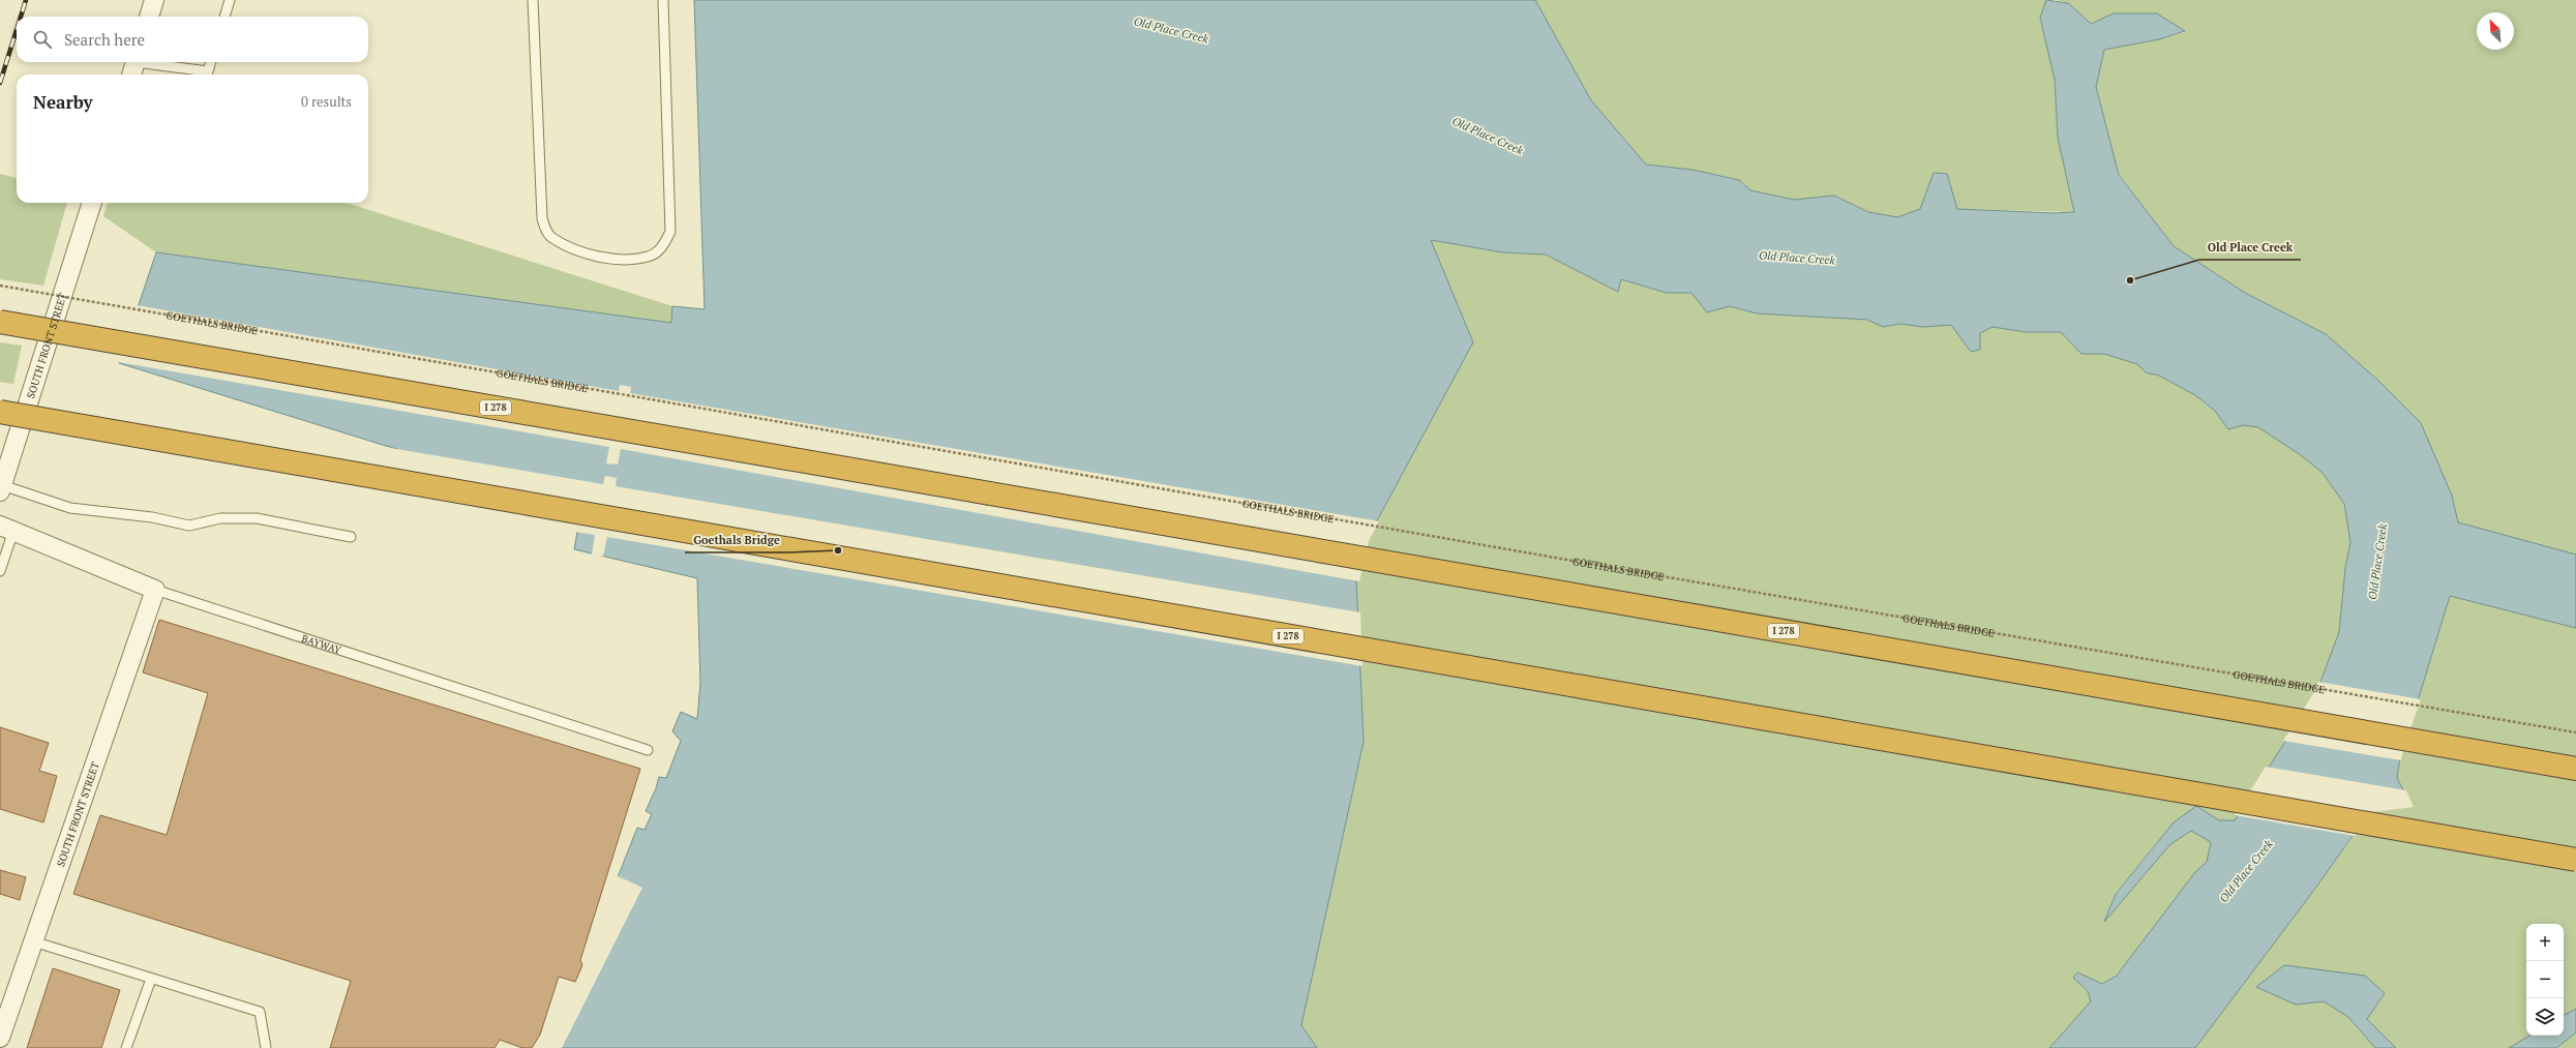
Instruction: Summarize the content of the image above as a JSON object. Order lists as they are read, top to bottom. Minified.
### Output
{"streets":{"highway":["I 278"],"street":["SOUTH FRONT STREET","BAYWAY"],"path":["GOETHALS BRIDGE"]},"crossings":[["SOUTH FRONT STREET","BAYWAY"]],"water":["Old Place Creek"],"places":["Old Place Creek","Goethals Bridge"],"north":"top left","page":{"search":"Search here","heading":["Nearby","0 results"],"map_buttons":["+","−"]}}
